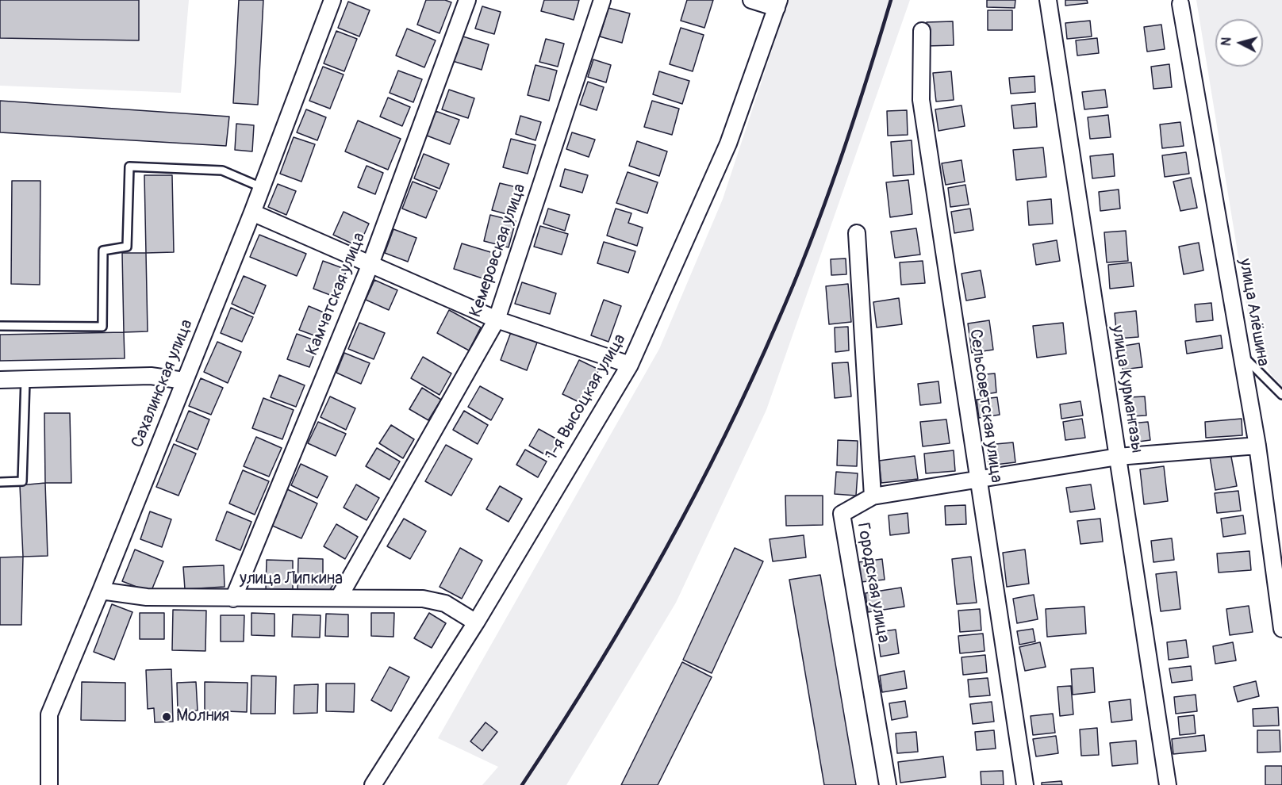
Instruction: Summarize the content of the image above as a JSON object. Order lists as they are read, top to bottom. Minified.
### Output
{"streets":{"street":["Кемеровская улица","Камчатская улица","улица Алёшина","Сахалинская улица","улица Курмангазы","1-я Высоцкая улица","Сельсоветская улица","улица Липкина","Городская улица"]},"crossings":[["Кемеровская улица","улица Липкина"],["Камчатская улица","улица Липкина"],["Сахалинская улица","улица Липкина"],["1-я Высоцкая улица","улица Липкина"]],"places":["Молния"],"north":"left"}
